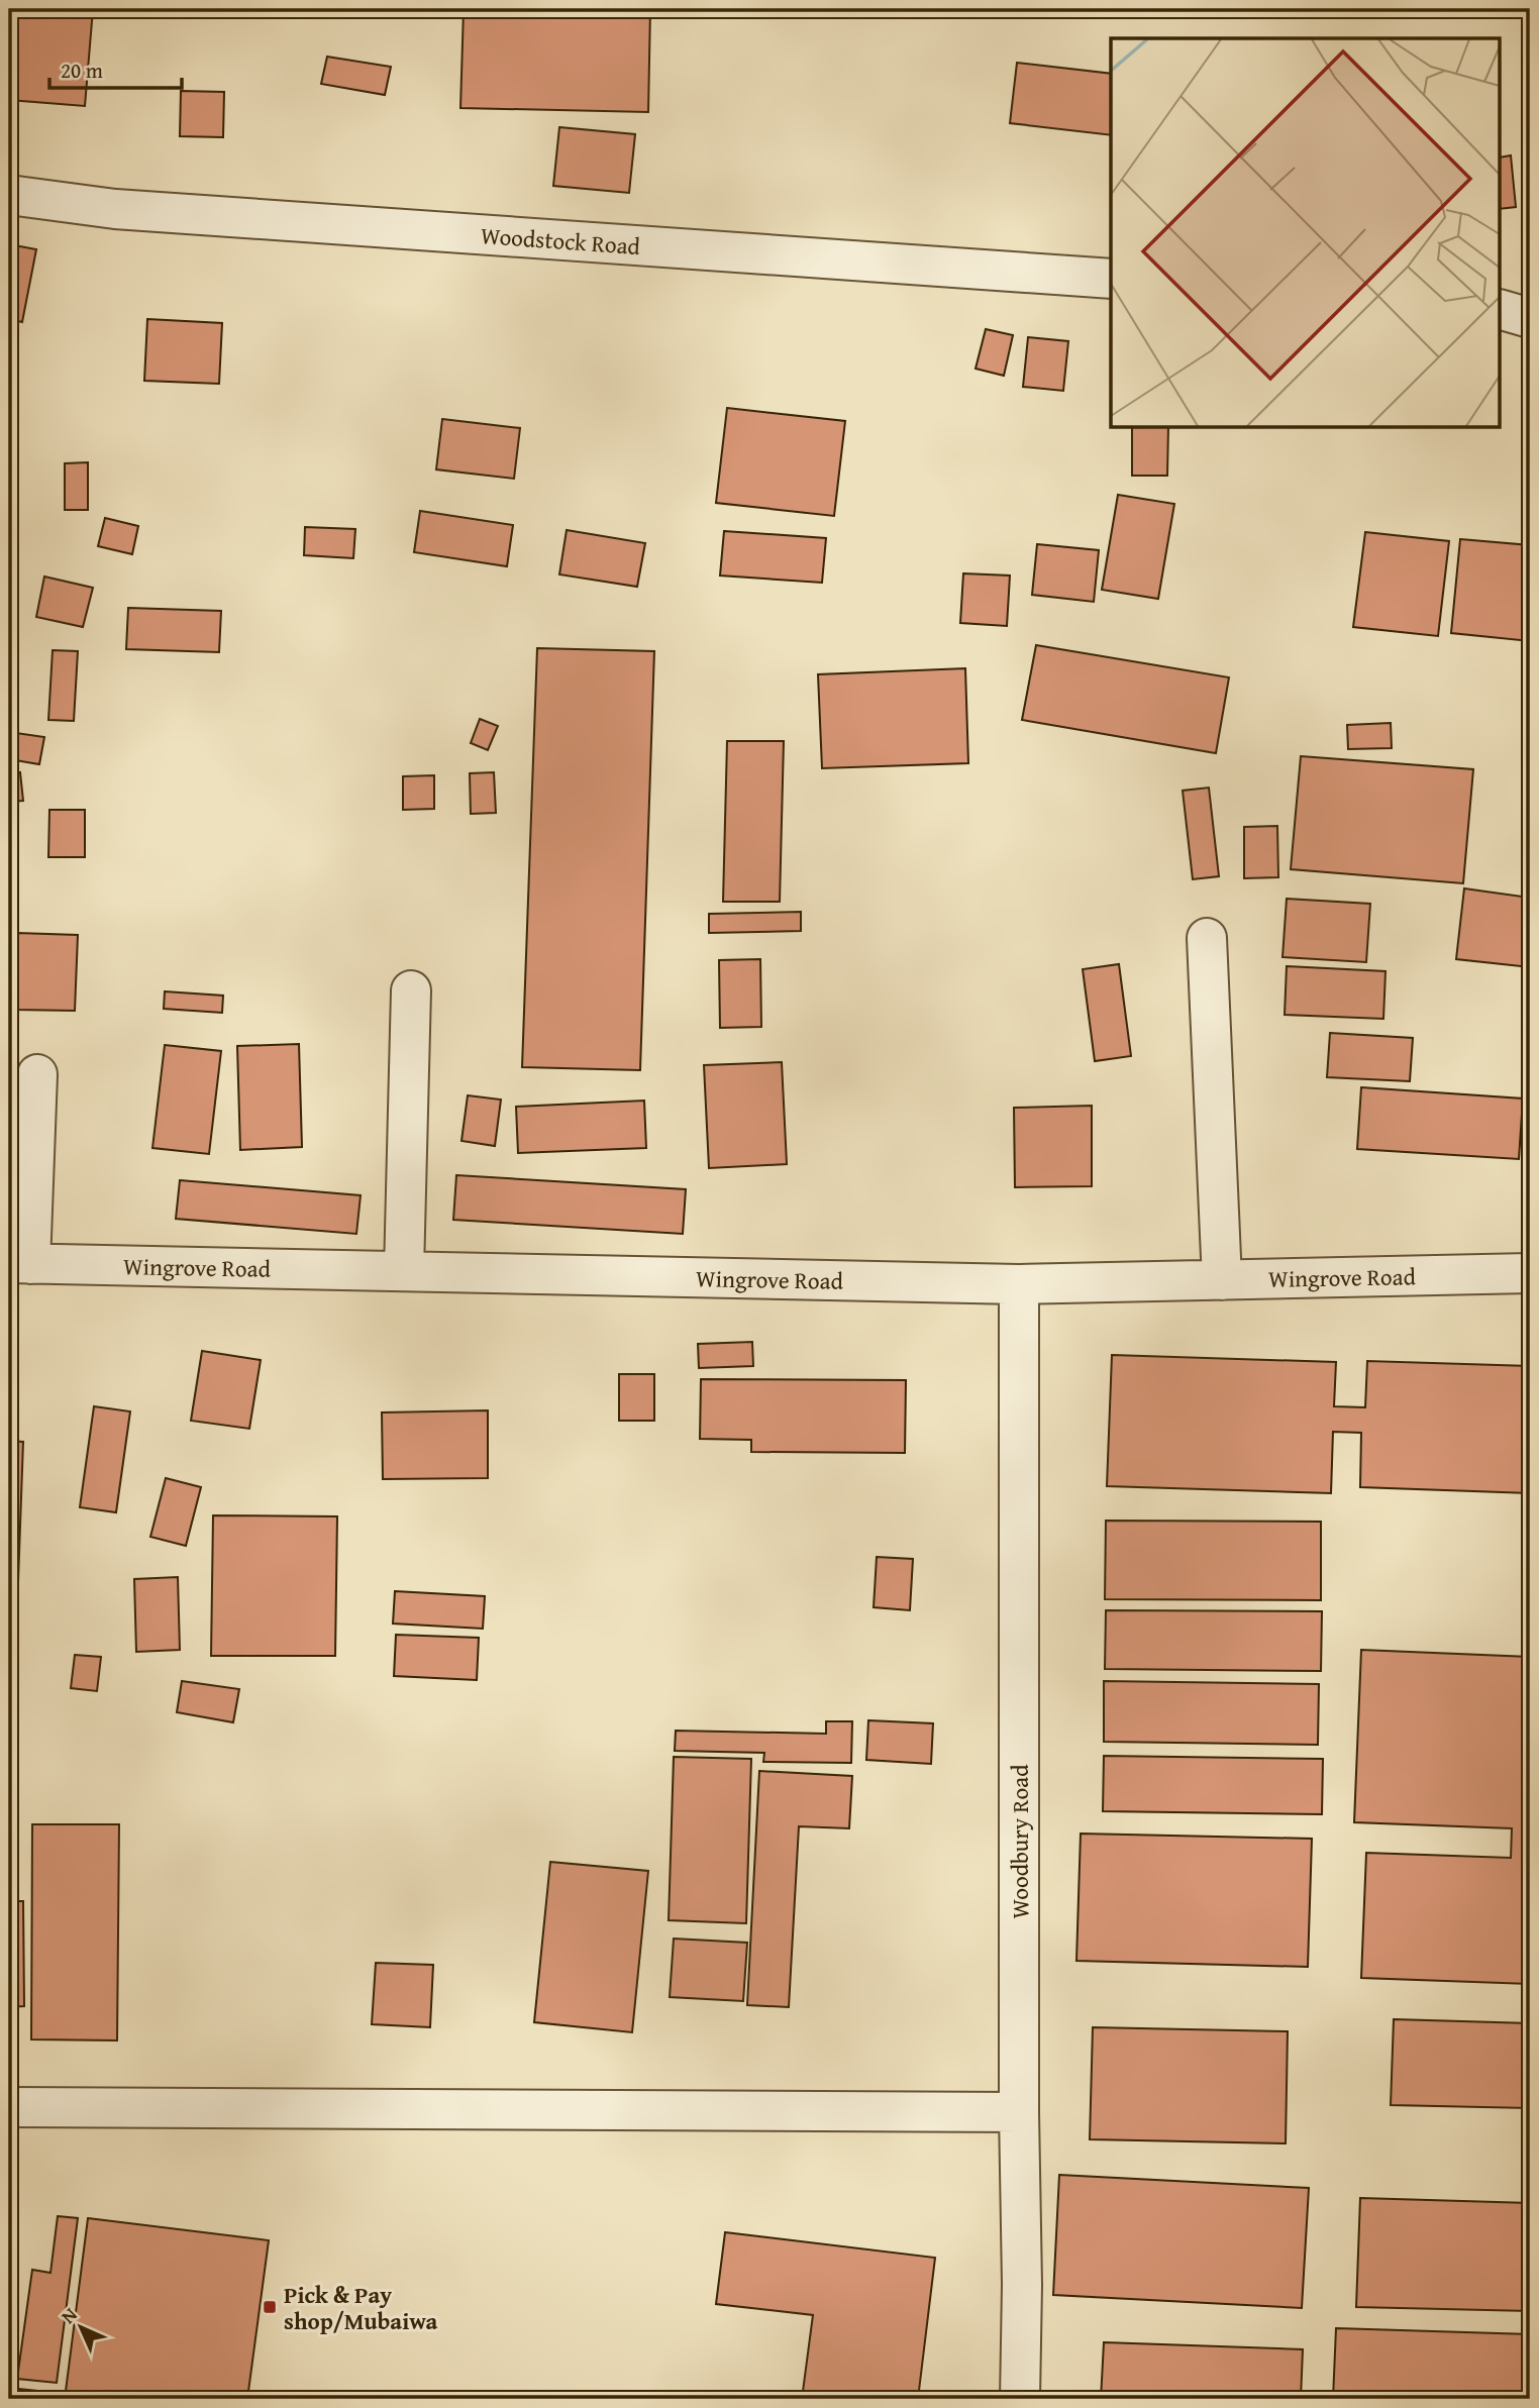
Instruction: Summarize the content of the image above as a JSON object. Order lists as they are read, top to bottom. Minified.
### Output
{"streets":{"street":["Woodstock Road","Wingrove Road","Woodbury Road"]},"crossings":[["Wingrove Road","Woodbury Road"]],"places":{"transit":["Pick & Pay shop/Mubaiwa"]},"scale_bar":"20 m","north":"top left"}
